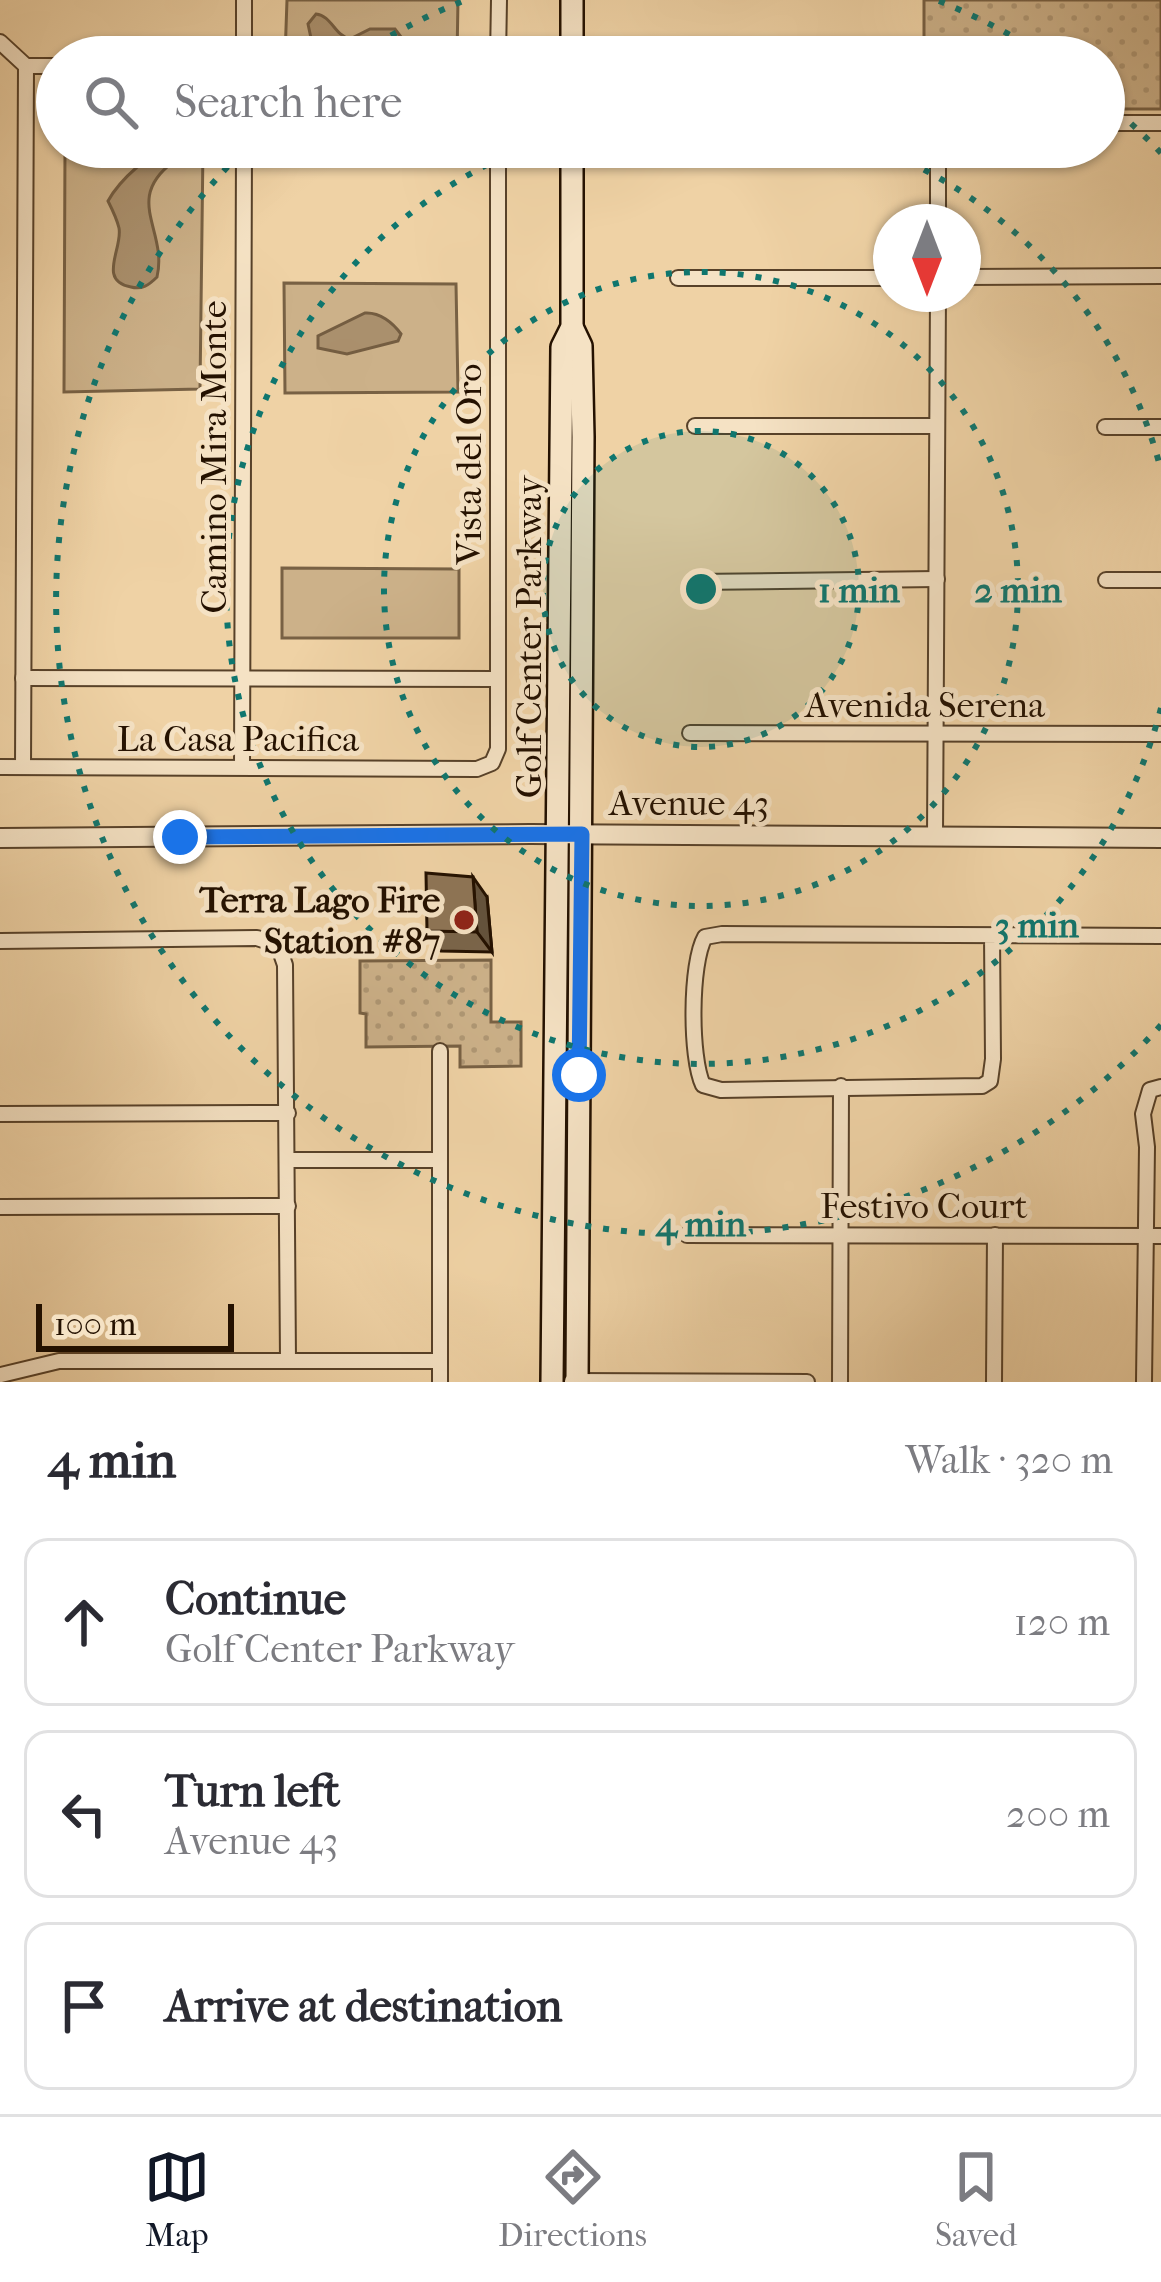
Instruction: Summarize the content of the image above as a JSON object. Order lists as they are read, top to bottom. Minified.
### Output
{"streets":{"main road":["Golf Center Parkway"],"street":["Camino Mira Monte","Vista del Oro","Avenida Serena","La Casa Pacifica","Avenue 43","Festivo Court"]},"crossings":[["Camino Mira Monte","La Casa Pacifica"],["Vista del Oro","La Casa Pacifica"],["Golf Center Parkway","Avenue 43"]],"places":["Terra Lago Fire Station #87"],"scale_bar":"100 m","north":"bottom","page":{"search":"Search here","scale":"100 m","heading":["4 min","Walk · 320 m"],"list":[["Continue","Golf Center Parkway","120 m"],["Turn left","Avenue 43","200 m"],"Arrive at destination"],"nav":["Map","Directions","Saved"]},"rings":["1 min","2 min","3 min","4 min"]}
